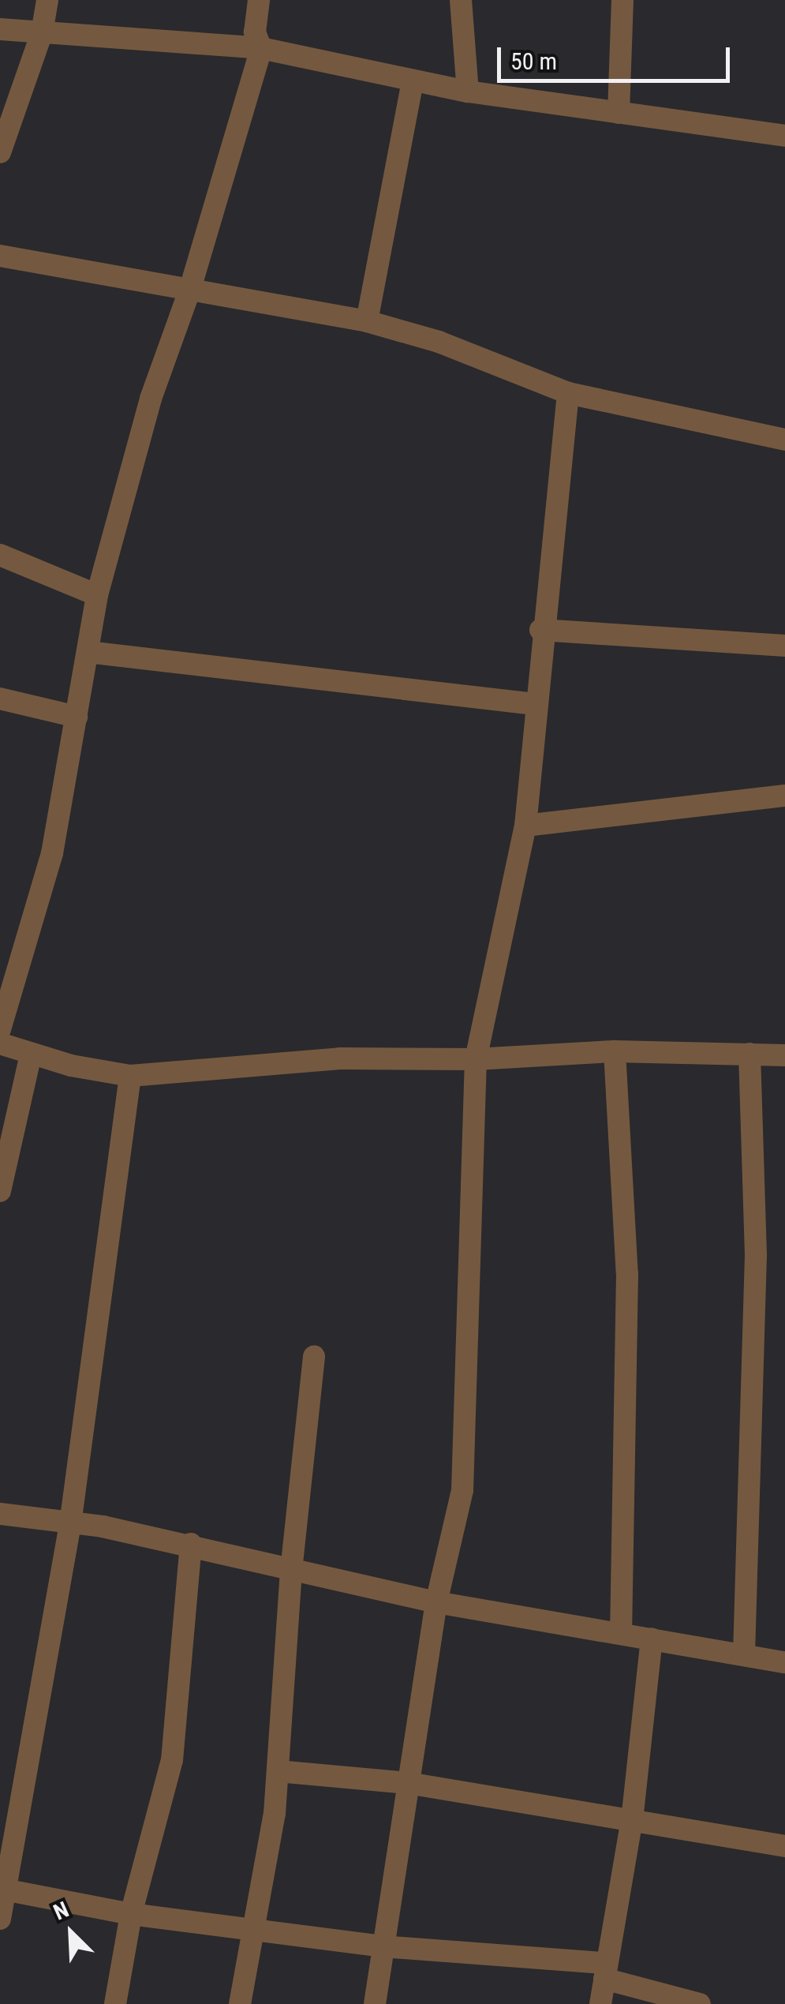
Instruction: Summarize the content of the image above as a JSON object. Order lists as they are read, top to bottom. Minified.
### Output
{"scale_bar":"50 m","north":"top left"}
